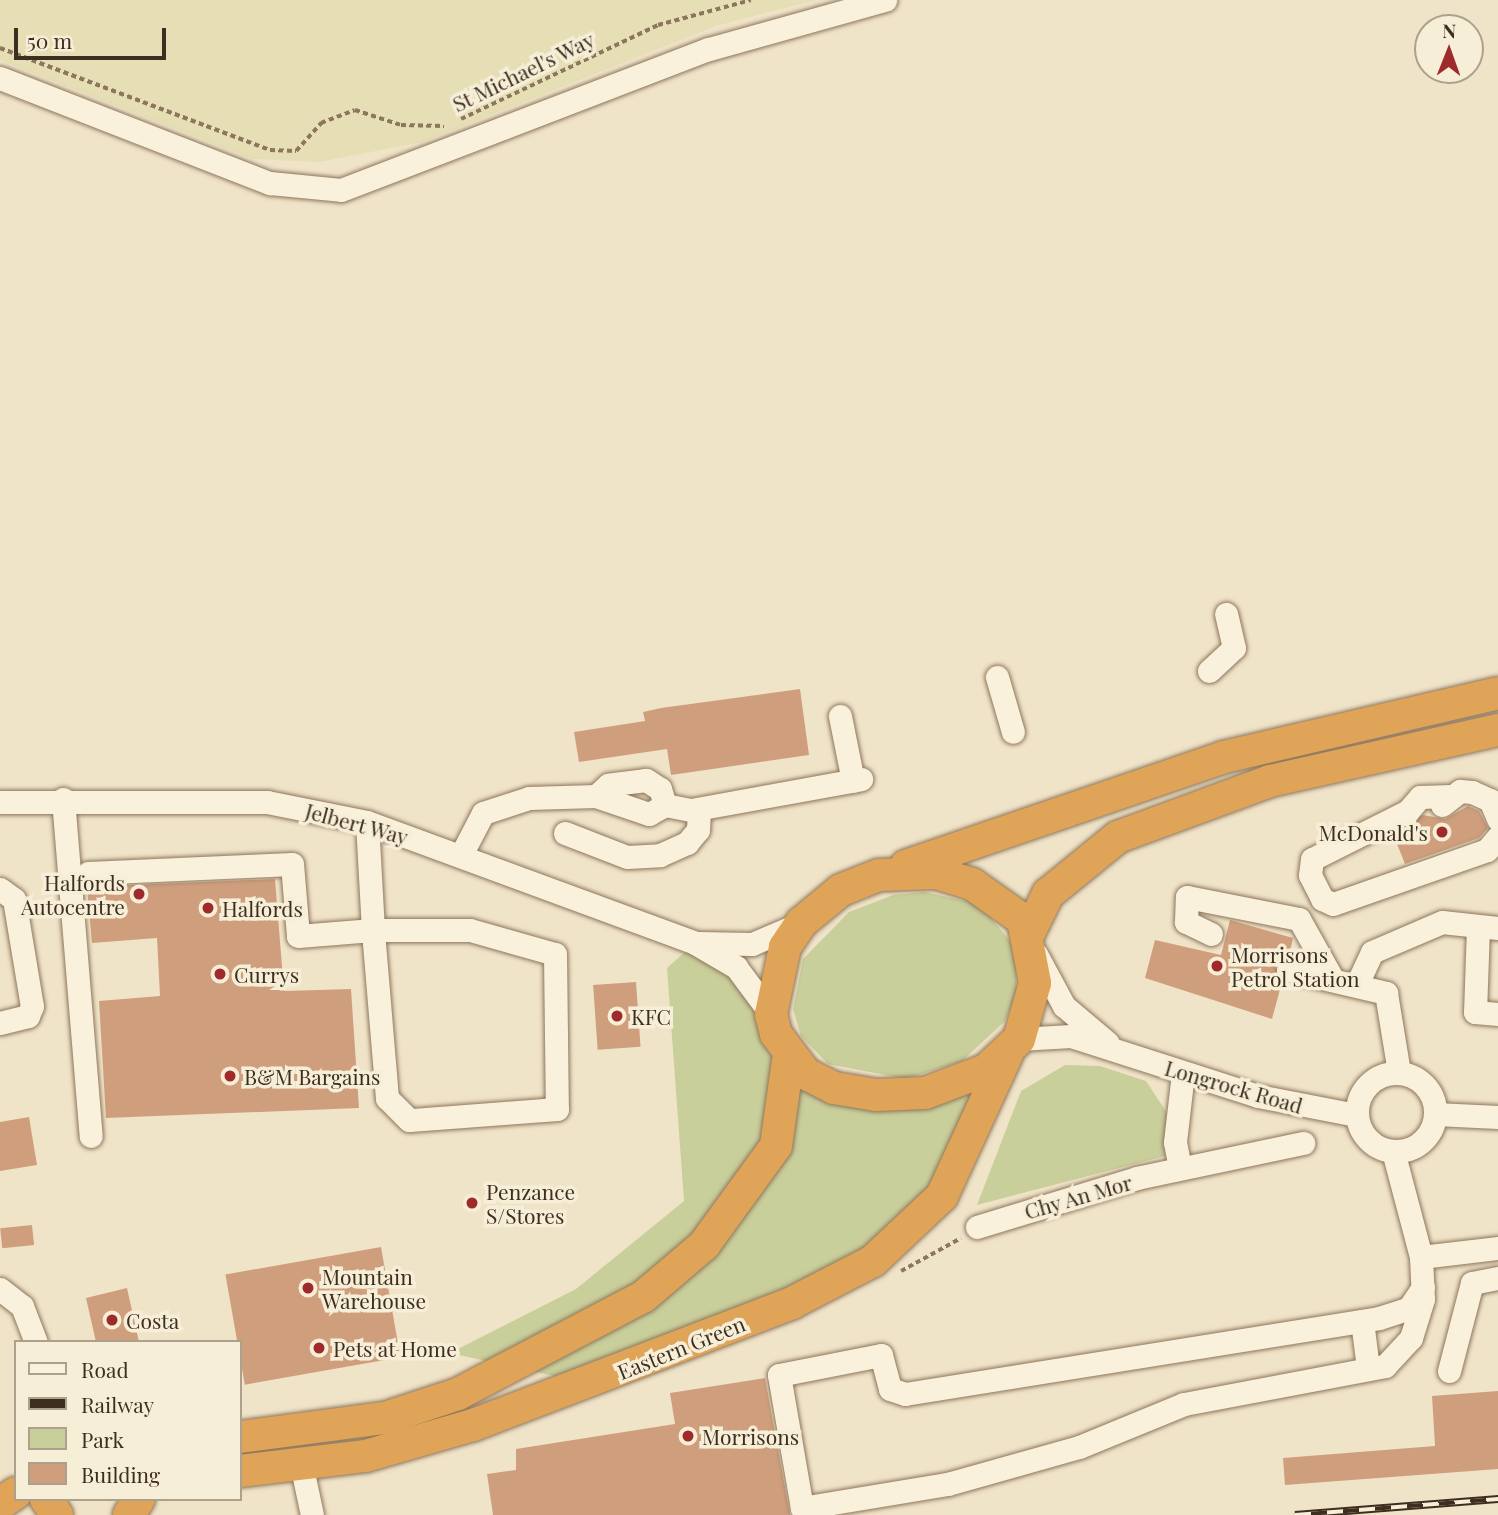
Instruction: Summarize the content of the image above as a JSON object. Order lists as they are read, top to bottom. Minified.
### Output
{"streets":{"highway":["Eastern Green"],"street":["Jelbert Way","Longrock Road","Chy An Mor"],"path":["St Michael's Way"]},"crossings":[["Jelbert Way","Longrock Road"],["Jelbert Way","Eastern Green"],["Longrock Road","Eastern Green"]],"places":["McDonald's","Halfords Autocentre","Halfords","Morrisons Petrol Station","Currys","KFC","B&M Bargains","Penzance S/Stores","Mountain Warehouse","Costa","Pets at Home","Morrisons"],"legend":["Road","Railway","Park","Building"],"scale_bar":"50 m","north":"top"}
